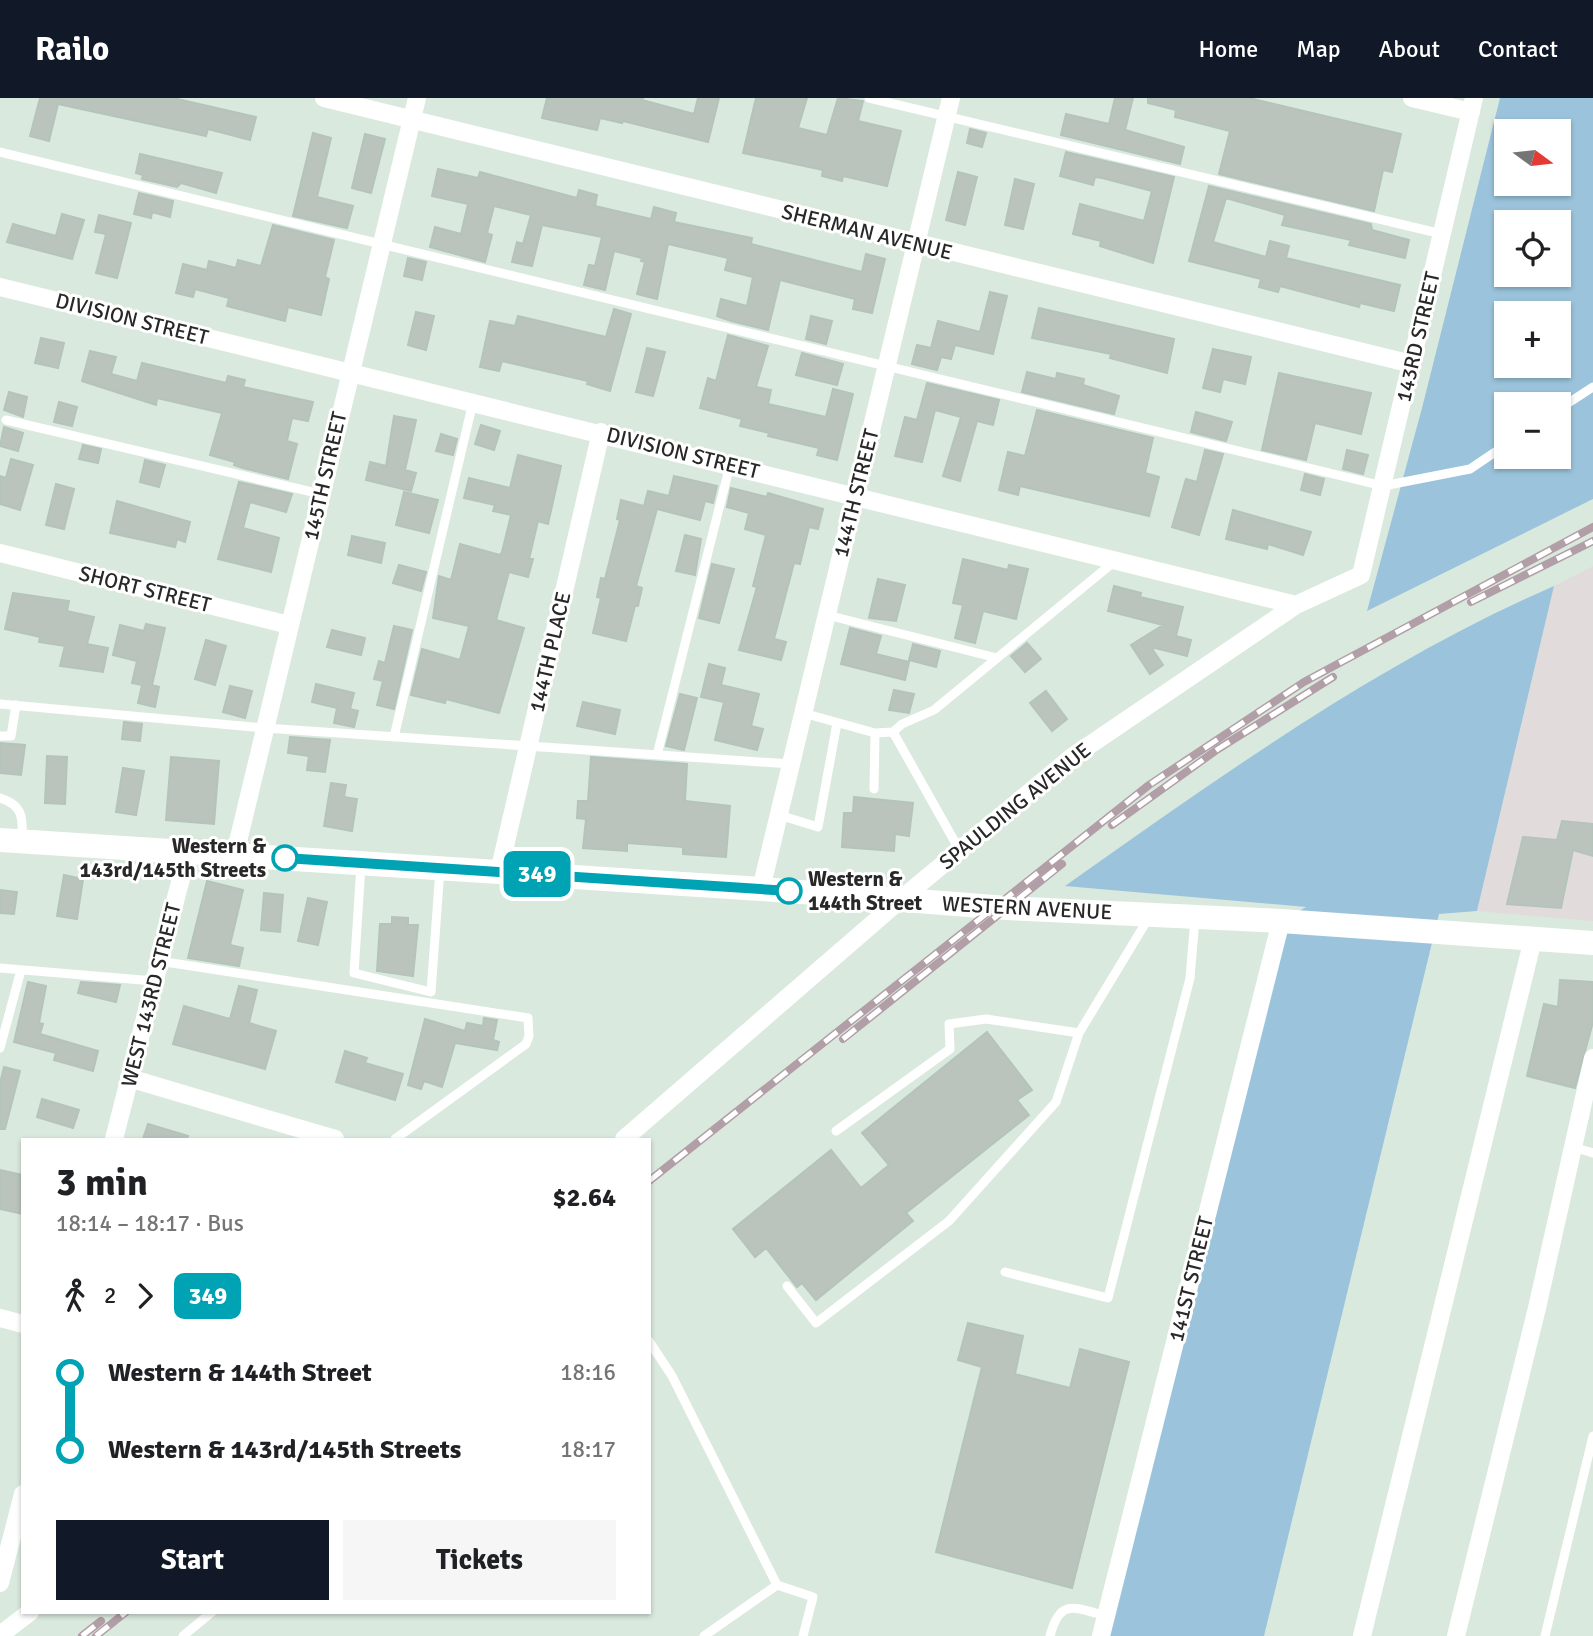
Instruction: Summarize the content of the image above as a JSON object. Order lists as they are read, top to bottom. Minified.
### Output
{"streets":{"main road":["WESTERN AVENUE"],"street":["SHERMAN AVENUE","DIVISION STREET","143RD STREET","145TH STREET","144TH STREET","SHORT STREET","144TH PLACE","SPAULDING AVENUE","WEST 143RD STREET","141ST STREET"]},"crossings":[["SHERMAN AVENUE","143RD STREET"],["SHERMAN AVENUE","145TH STREET"],["SHERMAN AVENUE","144TH STREET"],["DIVISION STREET","143RD STREET"],["DIVISION STREET","145TH STREET"],["DIVISION STREET","144TH STREET"],["DIVISION STREET","144TH PLACE"],["DIVISION STREET","SPAULDING AVENUE"],["143RD STREET","SPAULDING AVENUE"],["145TH STREET","SHORT STREET"],["145TH STREET","WESTERN AVENUE"],["144TH STREET","WESTERN AVENUE"],["144TH PLACE","WESTERN AVENUE"],["SPAULDING AVENUE","WESTERN AVENUE"],["WESTERN AVENUE","WEST 143RD STREET"],["WESTERN AVENUE","141ST STREET"]],"places":["Western & 143rd/145th Streets","Western & 144th Street"],"lines":["bus line 349"],"north":"right","page":{"header":"Railo","nav":["Home","Map","About","Contact"],"on_map":"349","map_buttons":["+","−"],"heading":["3 min","18:14 – 18:17 · Bus","$2.64"],"legs":["2","349"],"list":[{"name":"Western & 144th Street","value":"18:16"},{"name":"Western & 143rd/145th Streets","value":"18:17"}],"buttons":["Start","Tickets"]}}
